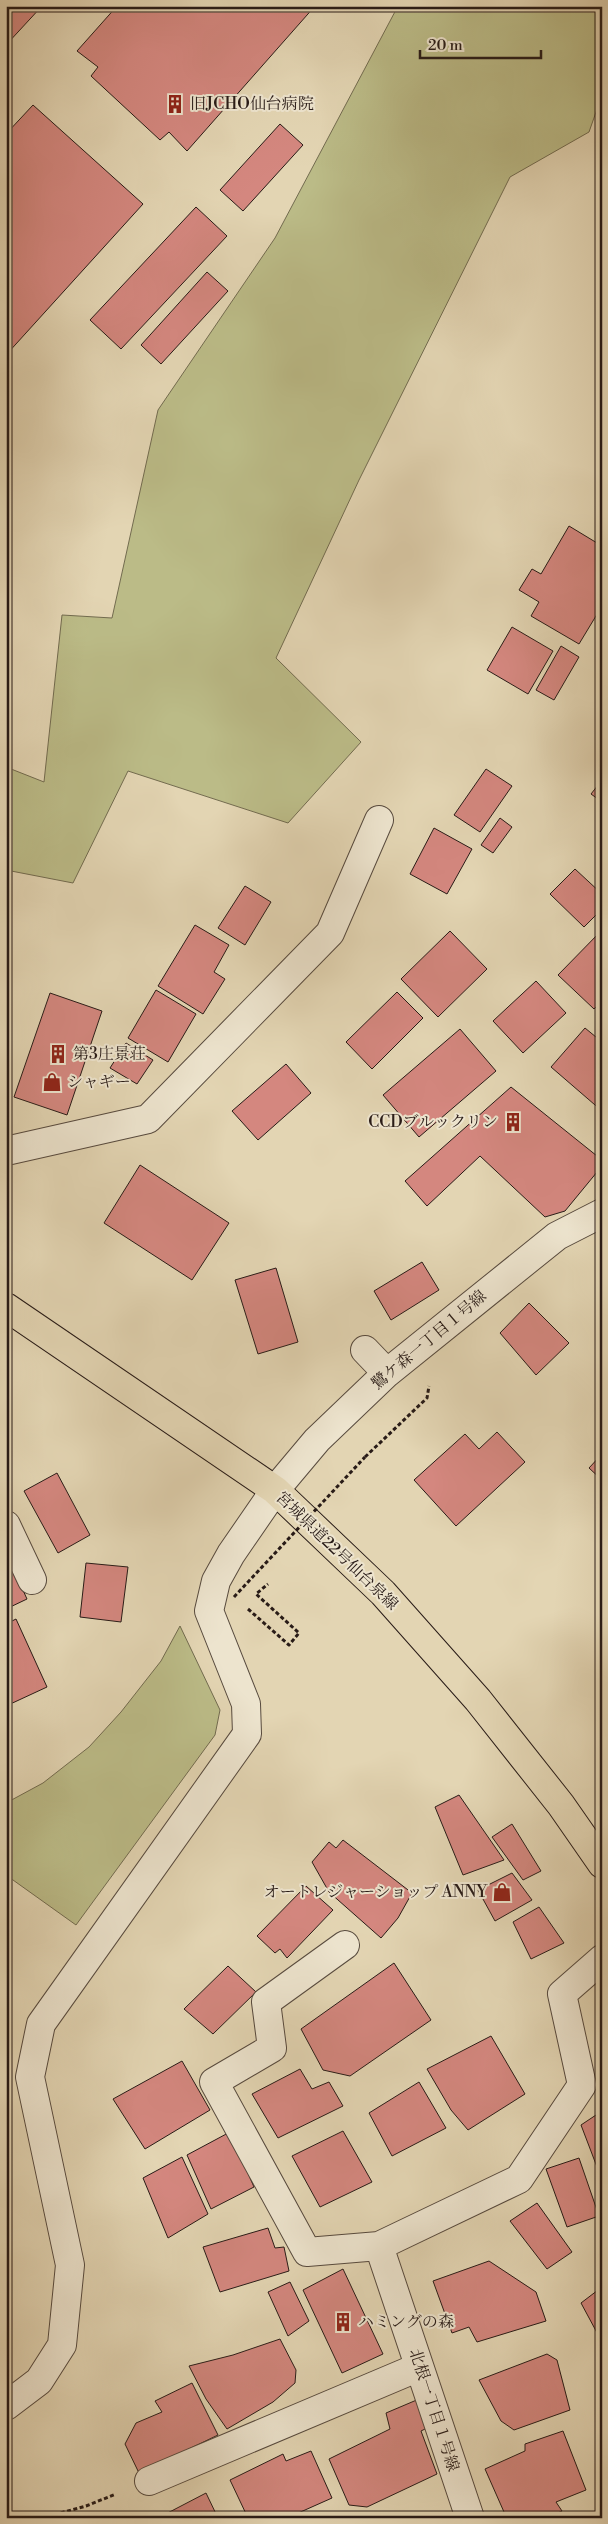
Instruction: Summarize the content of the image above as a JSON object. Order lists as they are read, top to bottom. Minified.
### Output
{"streets":{"main road":["宮城県道22号仙台泉線"],"street":["鷺ケ森一丁目１号線","北根一丁目１号線"]},"crossings":[["鷺ケ森一丁目１号線","宮城県道22号仙台泉線"]],"places":{"building":["旧JCHO仙台病院","第3庄景荘","CCDブルックリン","ハミングの森"],"shop":["シャギー","オートレジャーショップ ANNY"]},"scale_bar":"20 m"}
